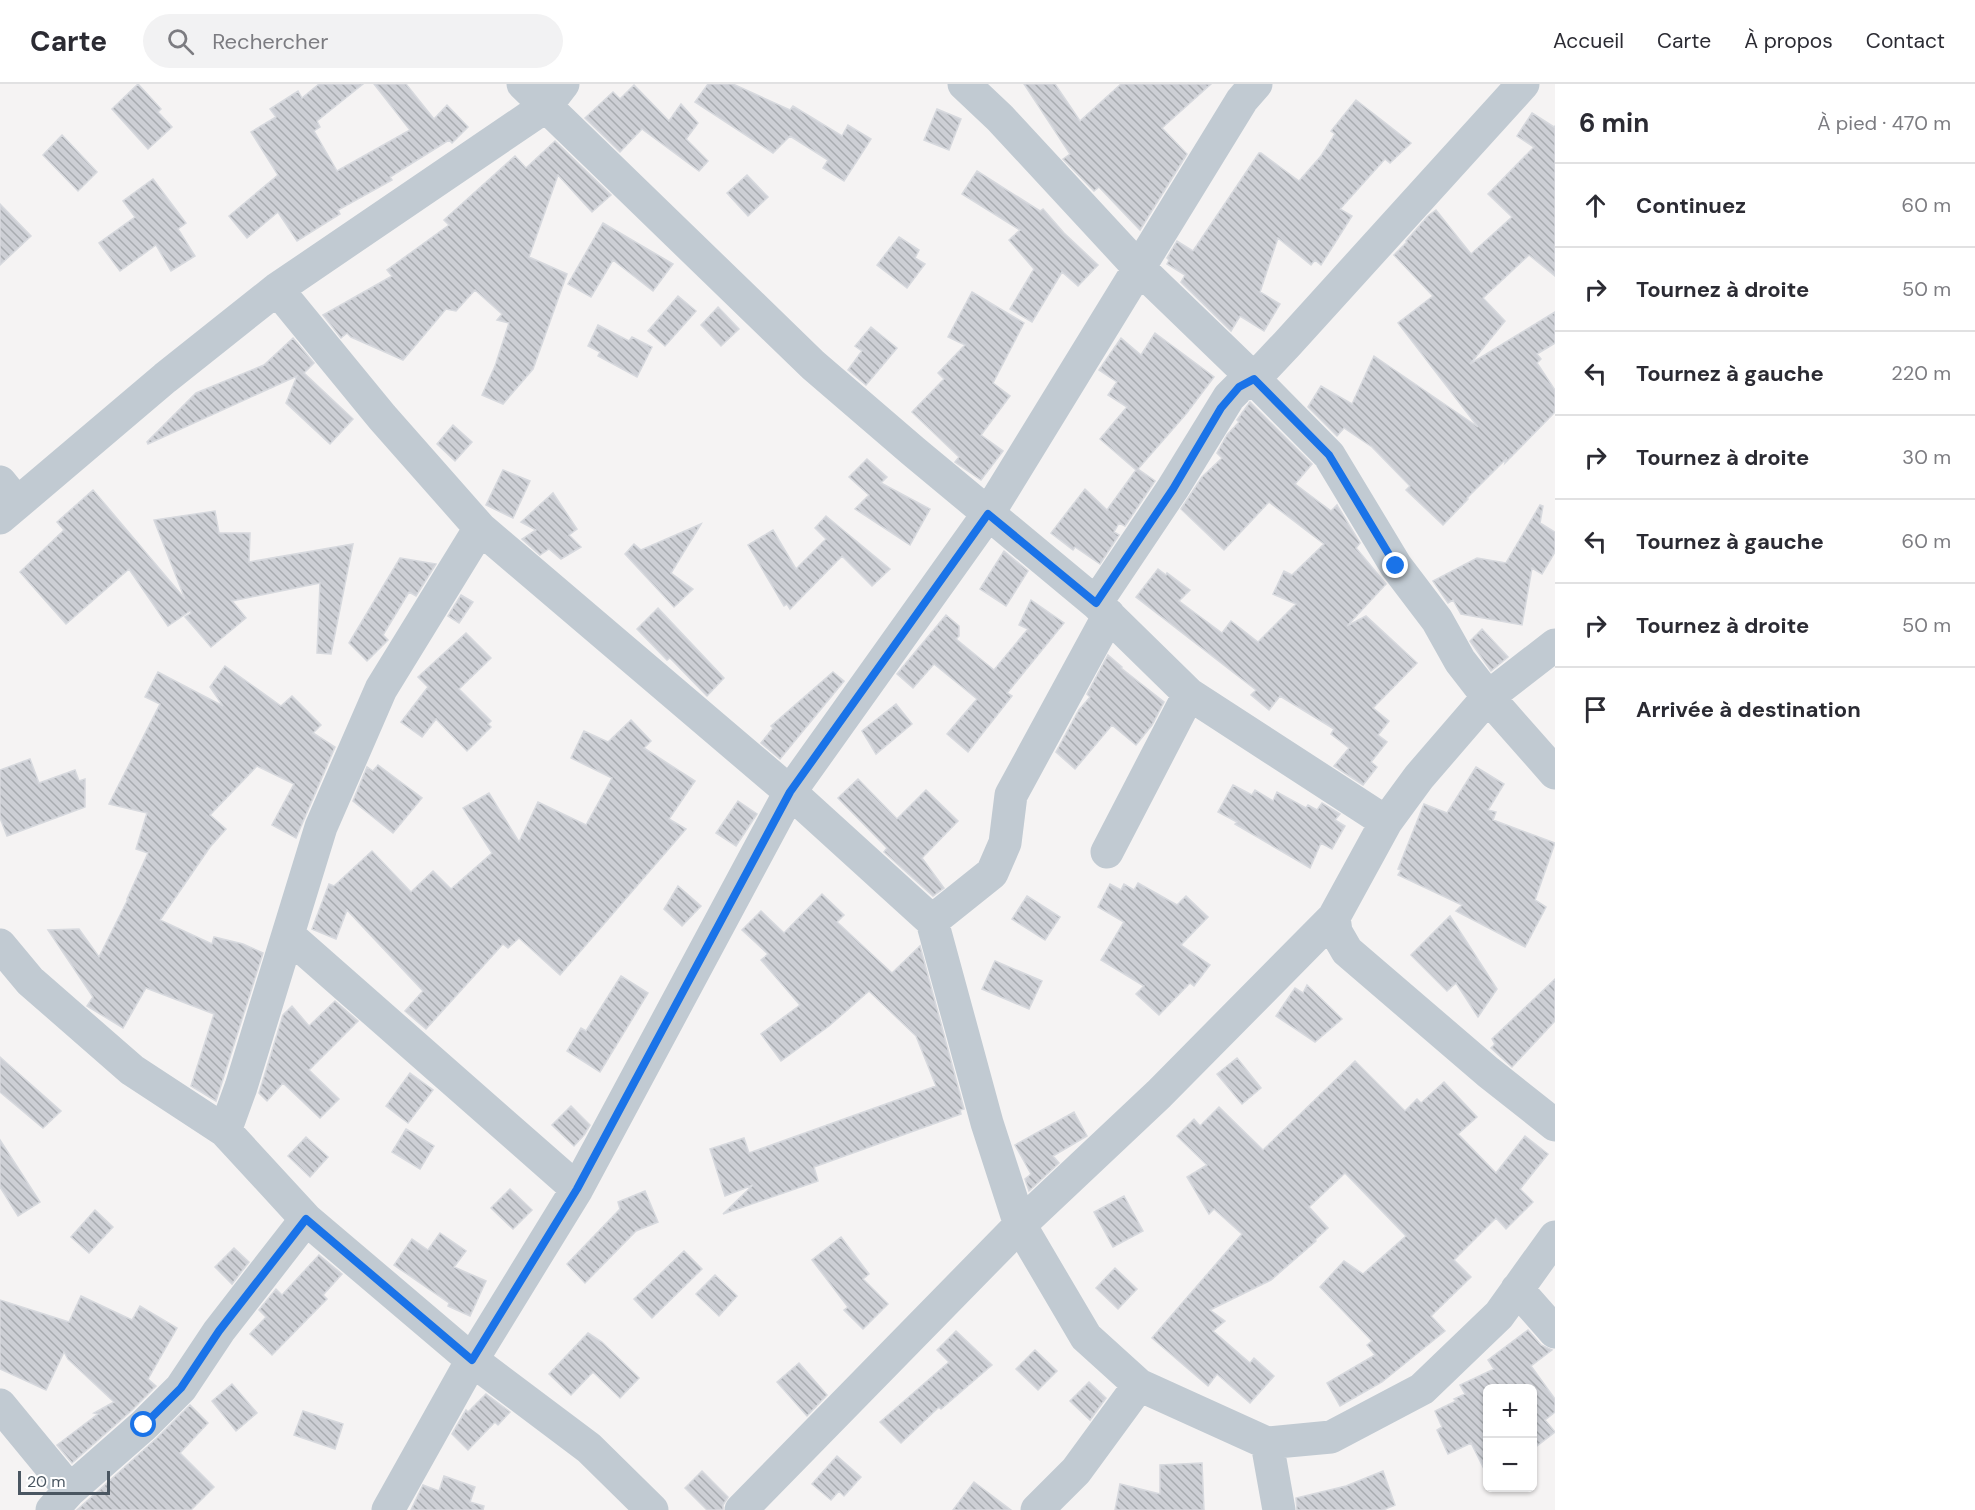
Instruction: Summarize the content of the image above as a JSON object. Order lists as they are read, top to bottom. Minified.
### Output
{"scale_bar":"20 m","page":{"header":"Carte","search":"Rechercher","nav":["Accueil","Carte","À propos","Contact"],"heading":["6 min","À pied · 470 m"],"list":[["Continuez","60 m"],["Tournez à droite","50 m"],["Tournez à gauche","220 m"],["Tournez à droite","30 m"],["Tournez à gauche","60 m"],["Tournez à droite","50 m"],"Arrivée à destination"],"map_buttons":["+","−"],"scale":"20 m"}}
